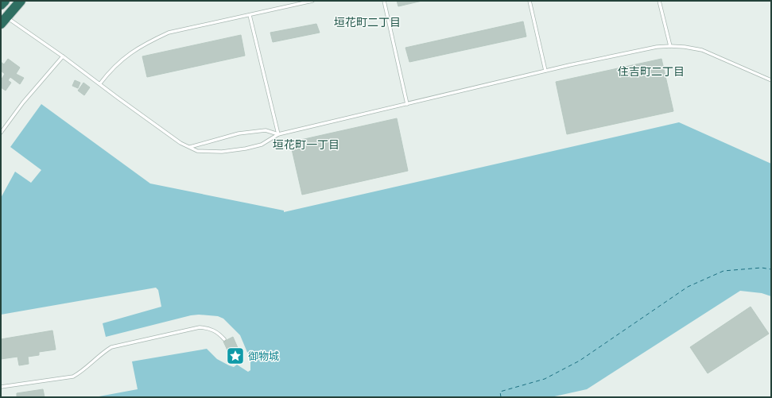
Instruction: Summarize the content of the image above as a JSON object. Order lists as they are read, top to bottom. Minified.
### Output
{"districts":["垣花町二丁目","住吉町二丁目","垣花町一丁目"],"places":{"place":["御物城"]}}
